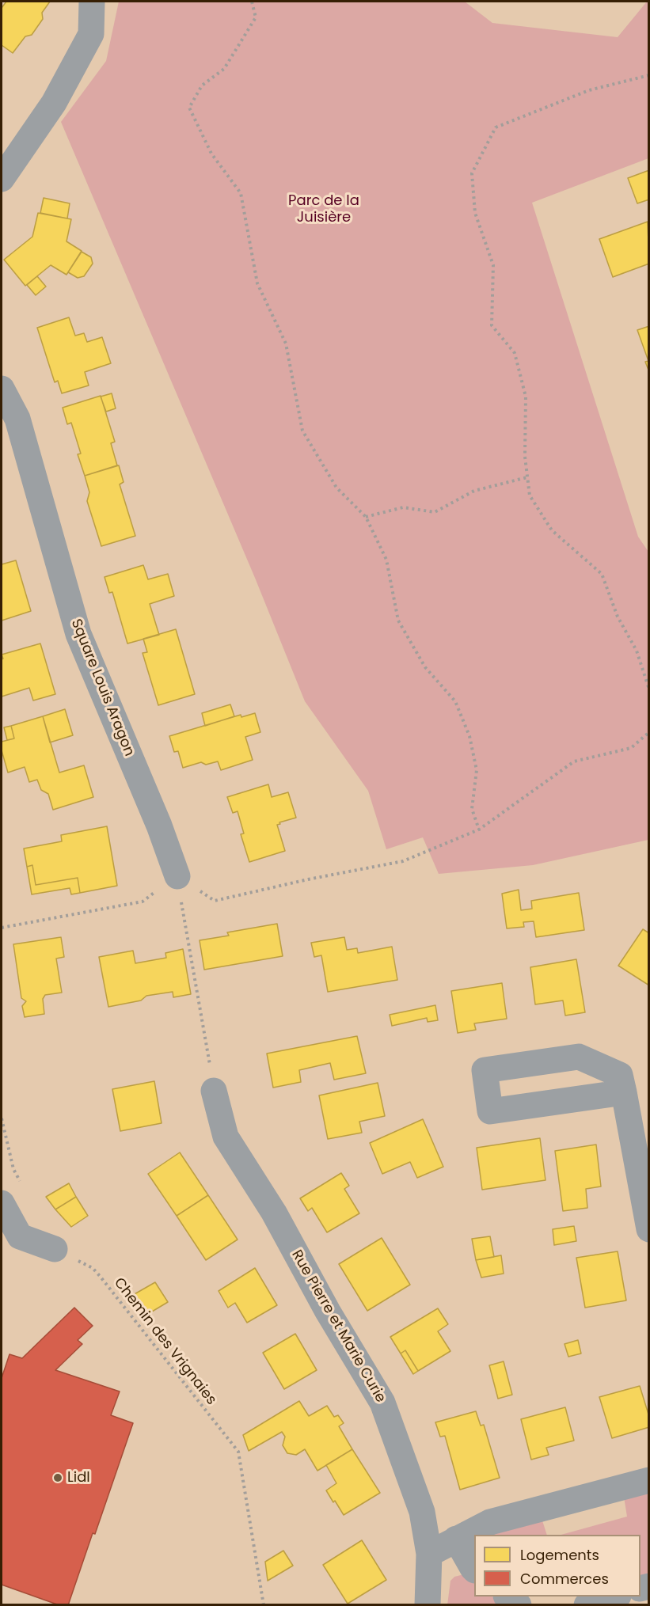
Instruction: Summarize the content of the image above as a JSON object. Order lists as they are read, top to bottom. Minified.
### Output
{"streets":{"street":["Square Louis Aragon","Rue Pierre et Marie Curie"],"path":["Chemin des Vrignaies"]},"parks":["Parc de la Juisière"],"places":["Lidl"],"legend":["Logements","Commerces"]}
